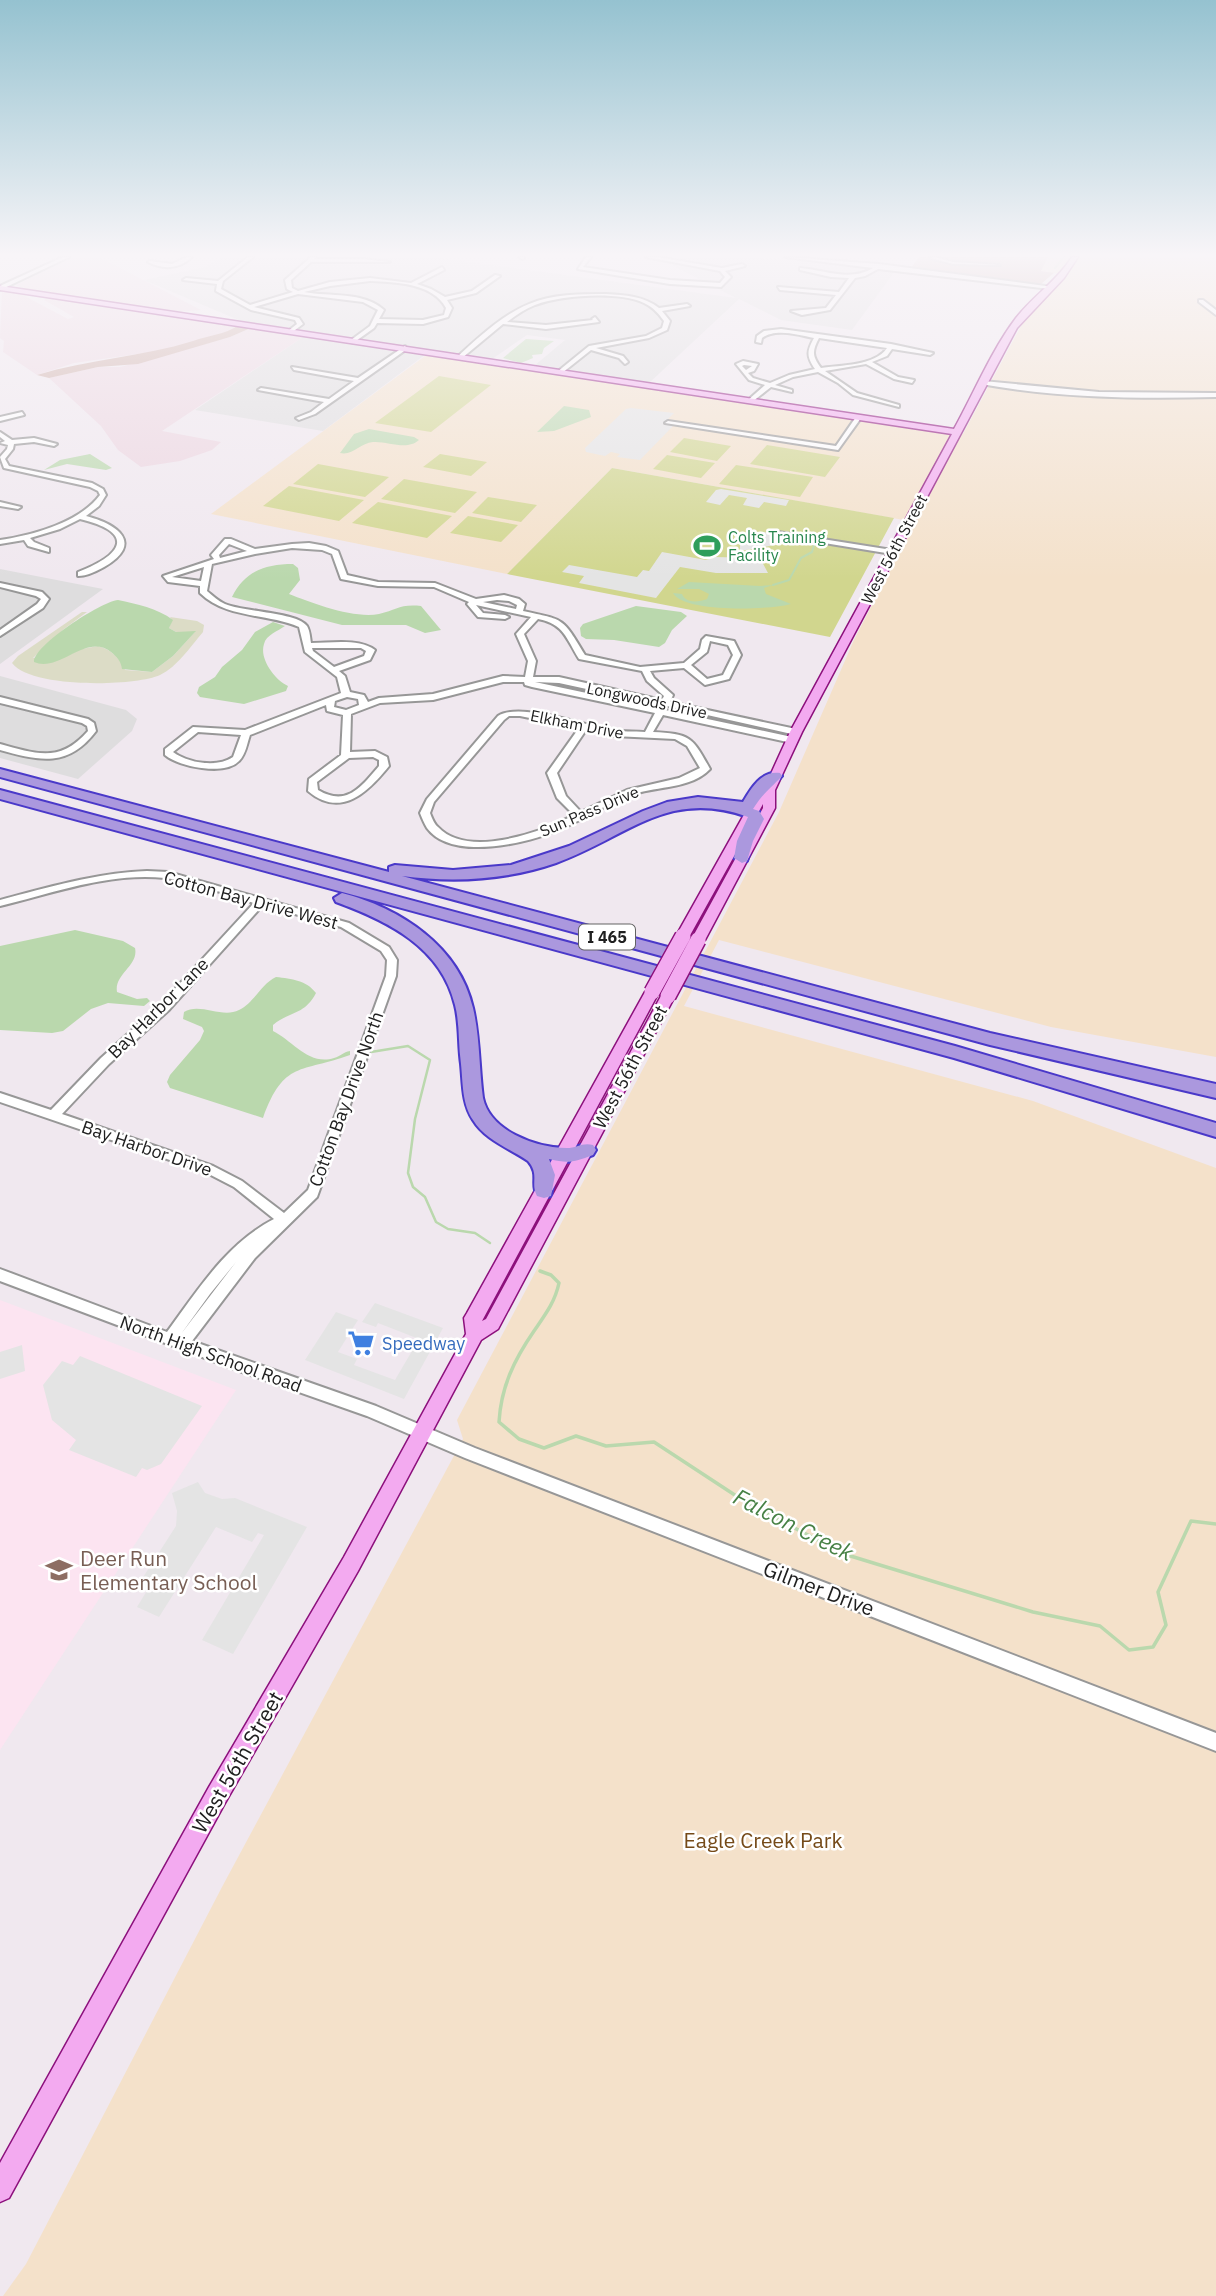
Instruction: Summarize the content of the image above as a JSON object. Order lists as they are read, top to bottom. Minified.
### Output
{"streets":{"highway":["I 465"],"main road":["West 56th Street"],"street":["Longwoods Drive","Elkham Drive","Sun Pass Drive","Cotton Bay Drive West","Bay Harbor Lane","Cotton Bay Drive North","Bay Harbor Drive","North High School Road","Gilmer Drive"]},"crossings":[["West 56th Street","Longwoods Drive"],["West 56th Street","North High School Road"],["West 56th Street","Gilmer Drive"],["Elkham Drive","Sun Pass Drive"],["Cotton Bay Drive West","Bay Harbor Lane"],["Cotton Bay Drive West","Cotton Bay Drive North"],["Bay Harbor Lane","Bay Harbor Drive"],["Cotton Bay Drive North","Bay Harbor Drive"],["Cotton Bay Drive North","North High School Road"],["North High School Road","Gilmer Drive"]],"water":["Falcon Creek"],"parks":["Eagle Creek Park"],"places":{"sports":["Colts Training Facility"],"supermarket":["Speedway"],"school or university":["Deer Run Elementary School"]}}
